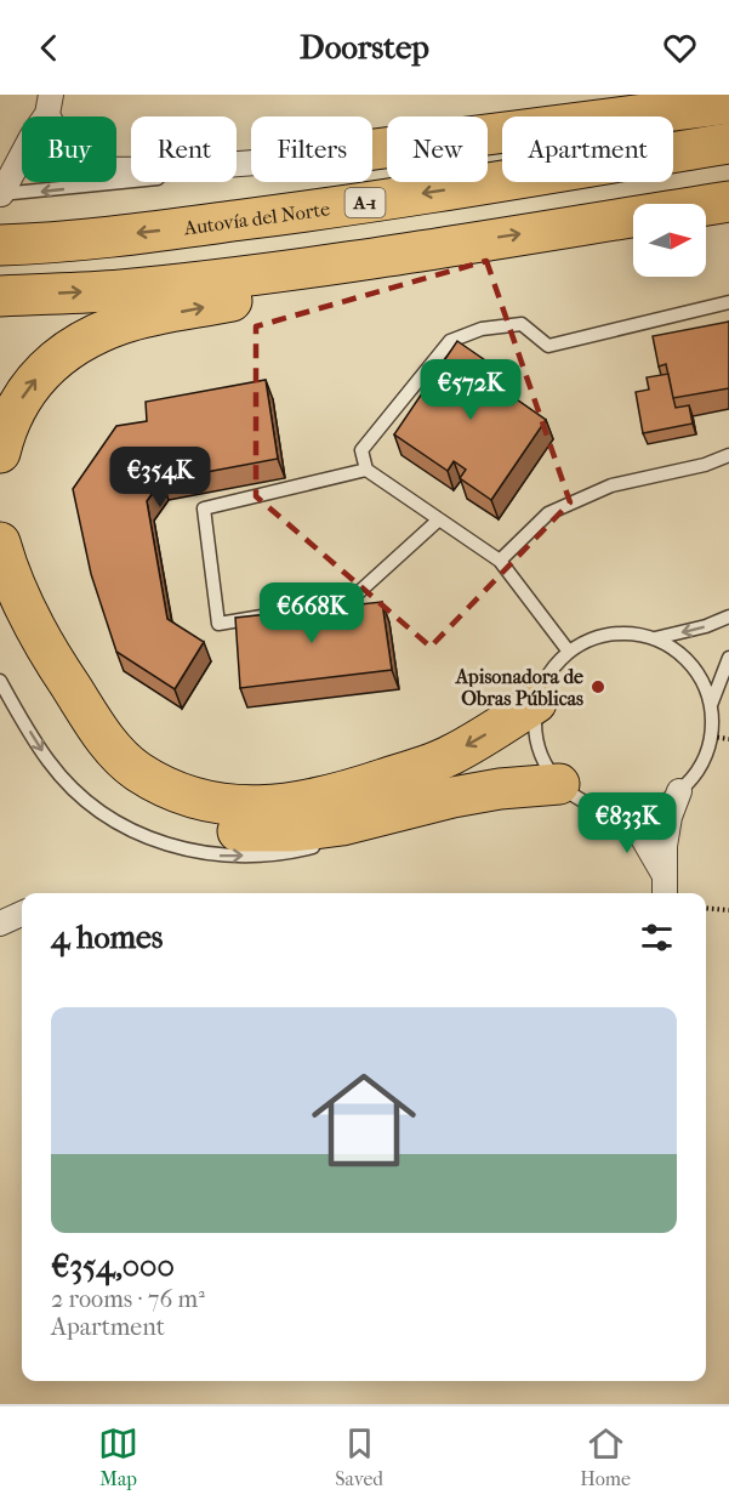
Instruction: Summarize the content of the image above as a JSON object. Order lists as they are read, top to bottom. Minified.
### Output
{"streets":{"highway":["A-1","Autovía del Norte"]},"places":["Apisonadora de Obras Públicas"],"north":"right","page":{"header":"Doorstep","chip":["Buy","Rent","Filters","New","Apartment"],"price":["€572K","€354K","€668K","€833K"],"heading":"4 homes","list":[{"name":"€354,000","note":"2 rooms · 76 m² · Apartment"}],"tabs":["Map","Saved","Home"]}}
